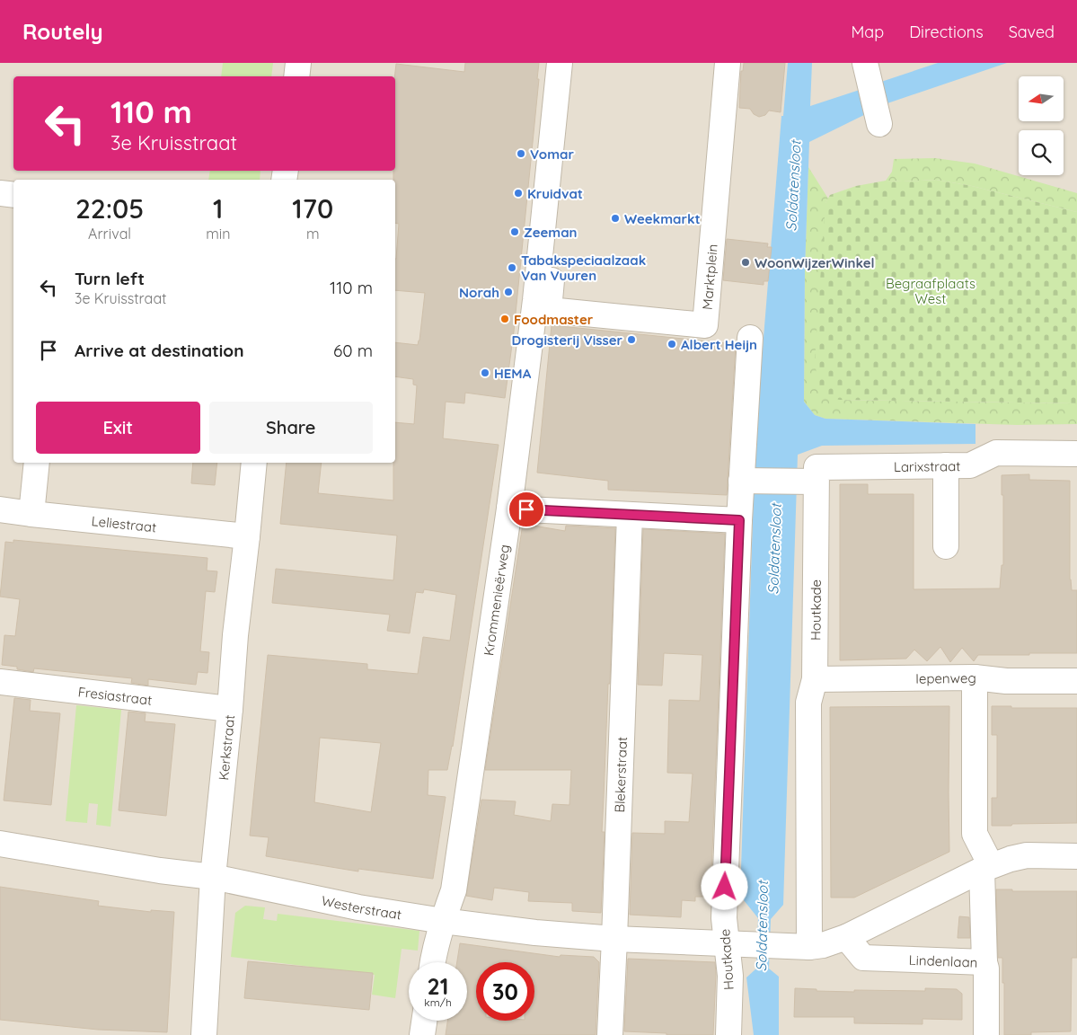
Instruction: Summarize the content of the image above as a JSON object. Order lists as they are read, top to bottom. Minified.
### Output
{"streets":{"street":["Marktplein","Larixstraat","Leliestraat","Krommenieërweg","Houtkade","Iepenweg","Fresiastraat","Kerkstraat","Blekerstraat","Westerstraat","Lindenlaan"]},"crossings":[["Marktplein","Krommenieërweg"],["Larixstraat","Houtkade"],["Leliestraat","Kerkstraat"],["Krommenieërweg","Westerstraat"],["Houtkade","Iepenweg"],["Houtkade","Westerstraat"],["Iepenweg","Lindenlaan"],["Fresiastraat","Kerkstraat"],["Kerkstraat","Westerstraat"],["Blekerstraat","Westerstraat"]],"water":["Soldatensloot"],"parks":["Begraafplaats West"],"places":["Vomar","Kruidvat","Weekmarkt","Zeeman","WoonWijzerWinkel","Tabakspeciaalzaak Van Vuuren","Norah","Foodmaster","Drogisterij Visser","Albert Heijn","HEMA"],"north":"left","page":{"header":"Routely","nav":["Map","Directions","Saved"],"turn":["110 m","3e Kruisstraat"],"eta":["22:05","Arrival","1","min","170","m"],"list":[{"name":"Turn left","note":"3e Kruisstraat","value":"110 m"},{"name":"Arrive at destination","value":"60 m"}],"buttons":["Exit","Share"],"speed":"21 km/h","limit":"30"}}
